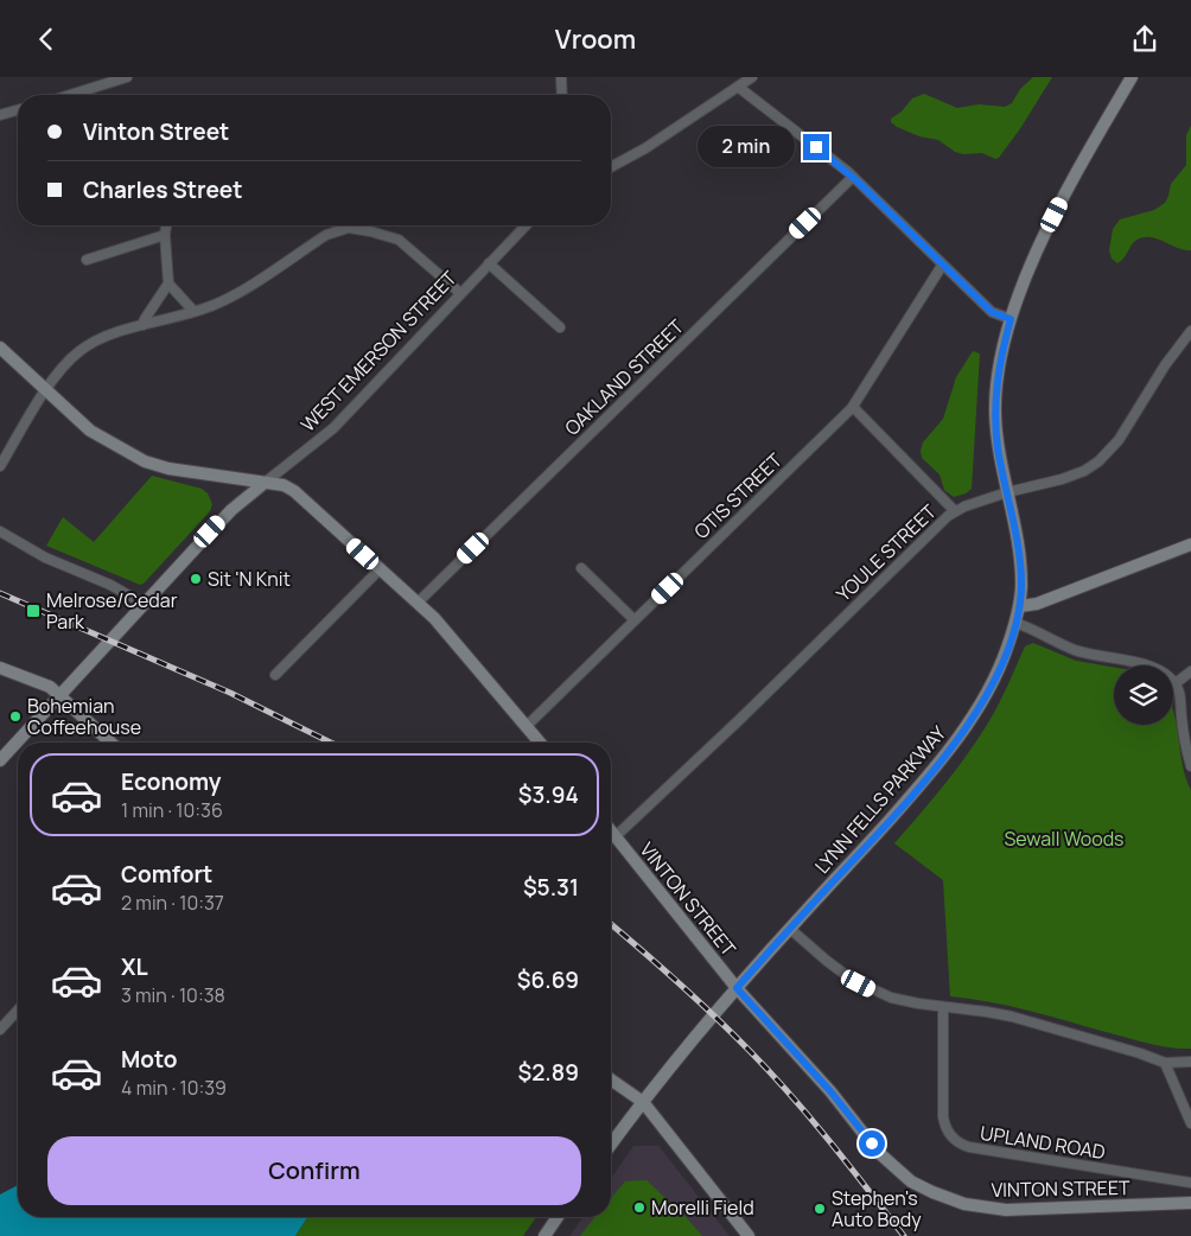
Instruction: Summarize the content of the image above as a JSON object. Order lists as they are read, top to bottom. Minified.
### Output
{"streets":{"street":["WEST EMERSON STREET","OAKLAND STREET","OTIS STREET","YOULE STREET","LYNN FELLS PARKWAY","VINTON STREET","UPLAND ROAD"]},"crossings":[["YOULE STREET","LYNN FELLS PARKWAY"],["YOULE STREET","VINTON STREET"],["LYNN FELLS PARKWAY","VINTON STREET"]],"parks":["Sewall Woods"],"places":{"other":["Sit 'N Knit","Bohemian Coffeehouse","Morelli Field","Stephen's Auto Body"],"transit":["Melrose/Cedar Park"]},"page":{"header":"Vroom","banner":["Vinton Street","Charles Street"],"bubble":"2 min","list":[{"name":"Economy","note":"1 min · 10:36","value":"$3.94"},{"name":"Comfort","note":"2 min · 10:37","value":"$5.31"},{"name":"XL","note":"3 min · 10:38","value":"$6.69"},{"name":"Moto","note":"4 min · 10:39","value":"$2.89"}],"buttons":"Confirm"}}
